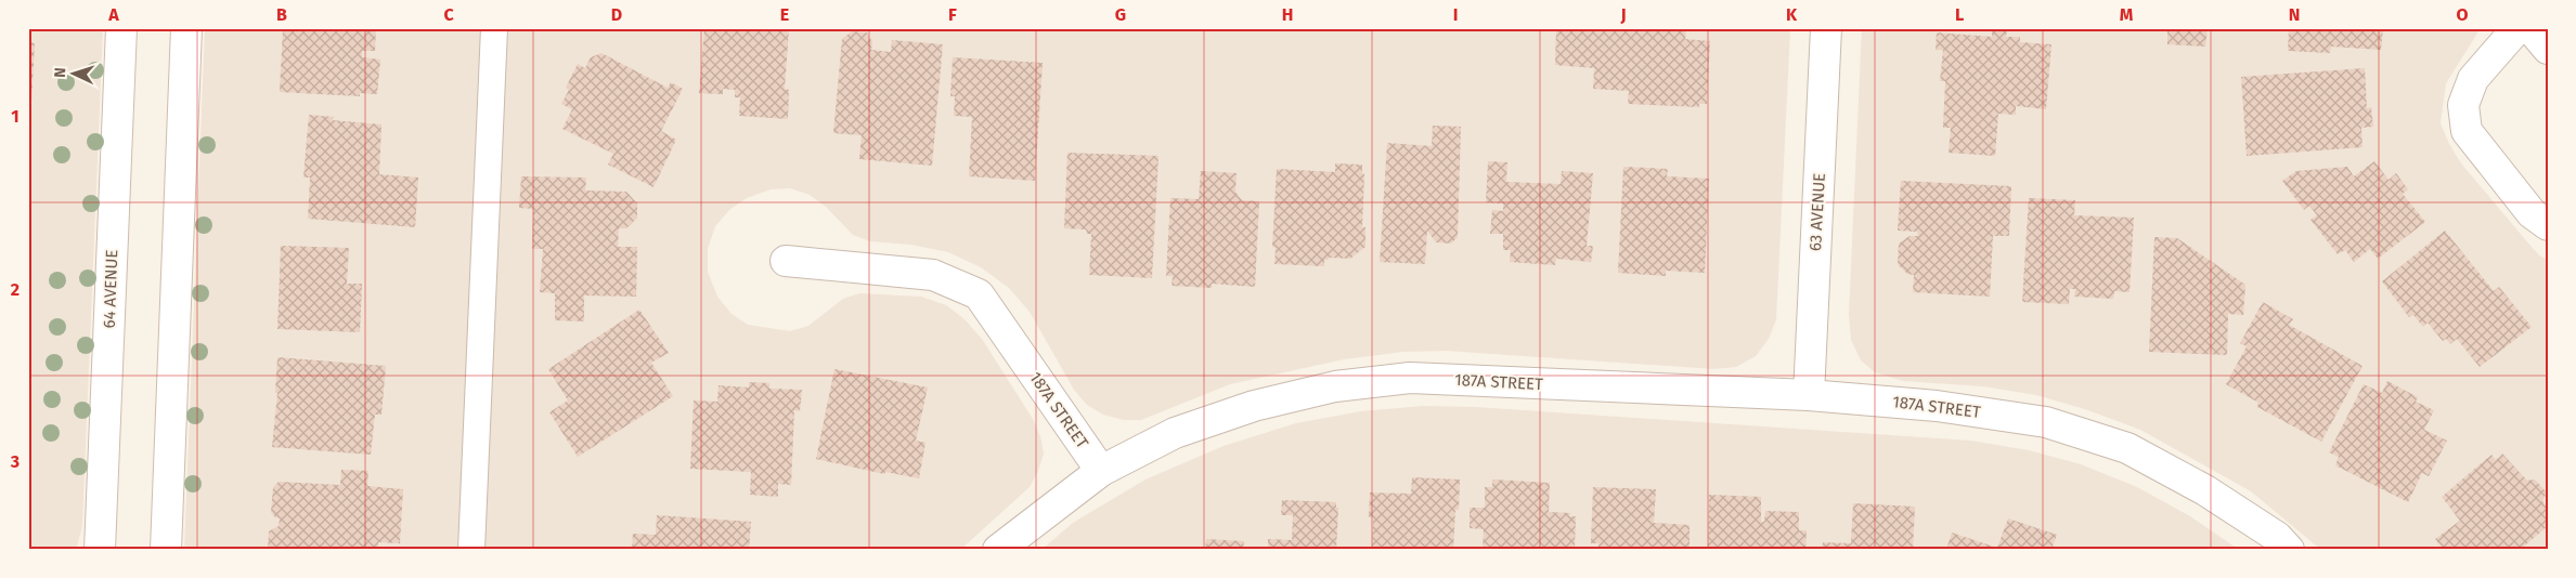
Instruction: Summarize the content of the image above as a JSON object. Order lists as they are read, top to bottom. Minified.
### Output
{"streets":{"street":["63 AVENUE","64 AVENUE","187A STREET"]},"crossings":[["63 AVENUE","187A STREET"]],"north":"left","grid":{"columns":["A","B","C","D","E","F","G","H","I","J","K","L","M","N","O"],"rows":["1","2","3"]}}
